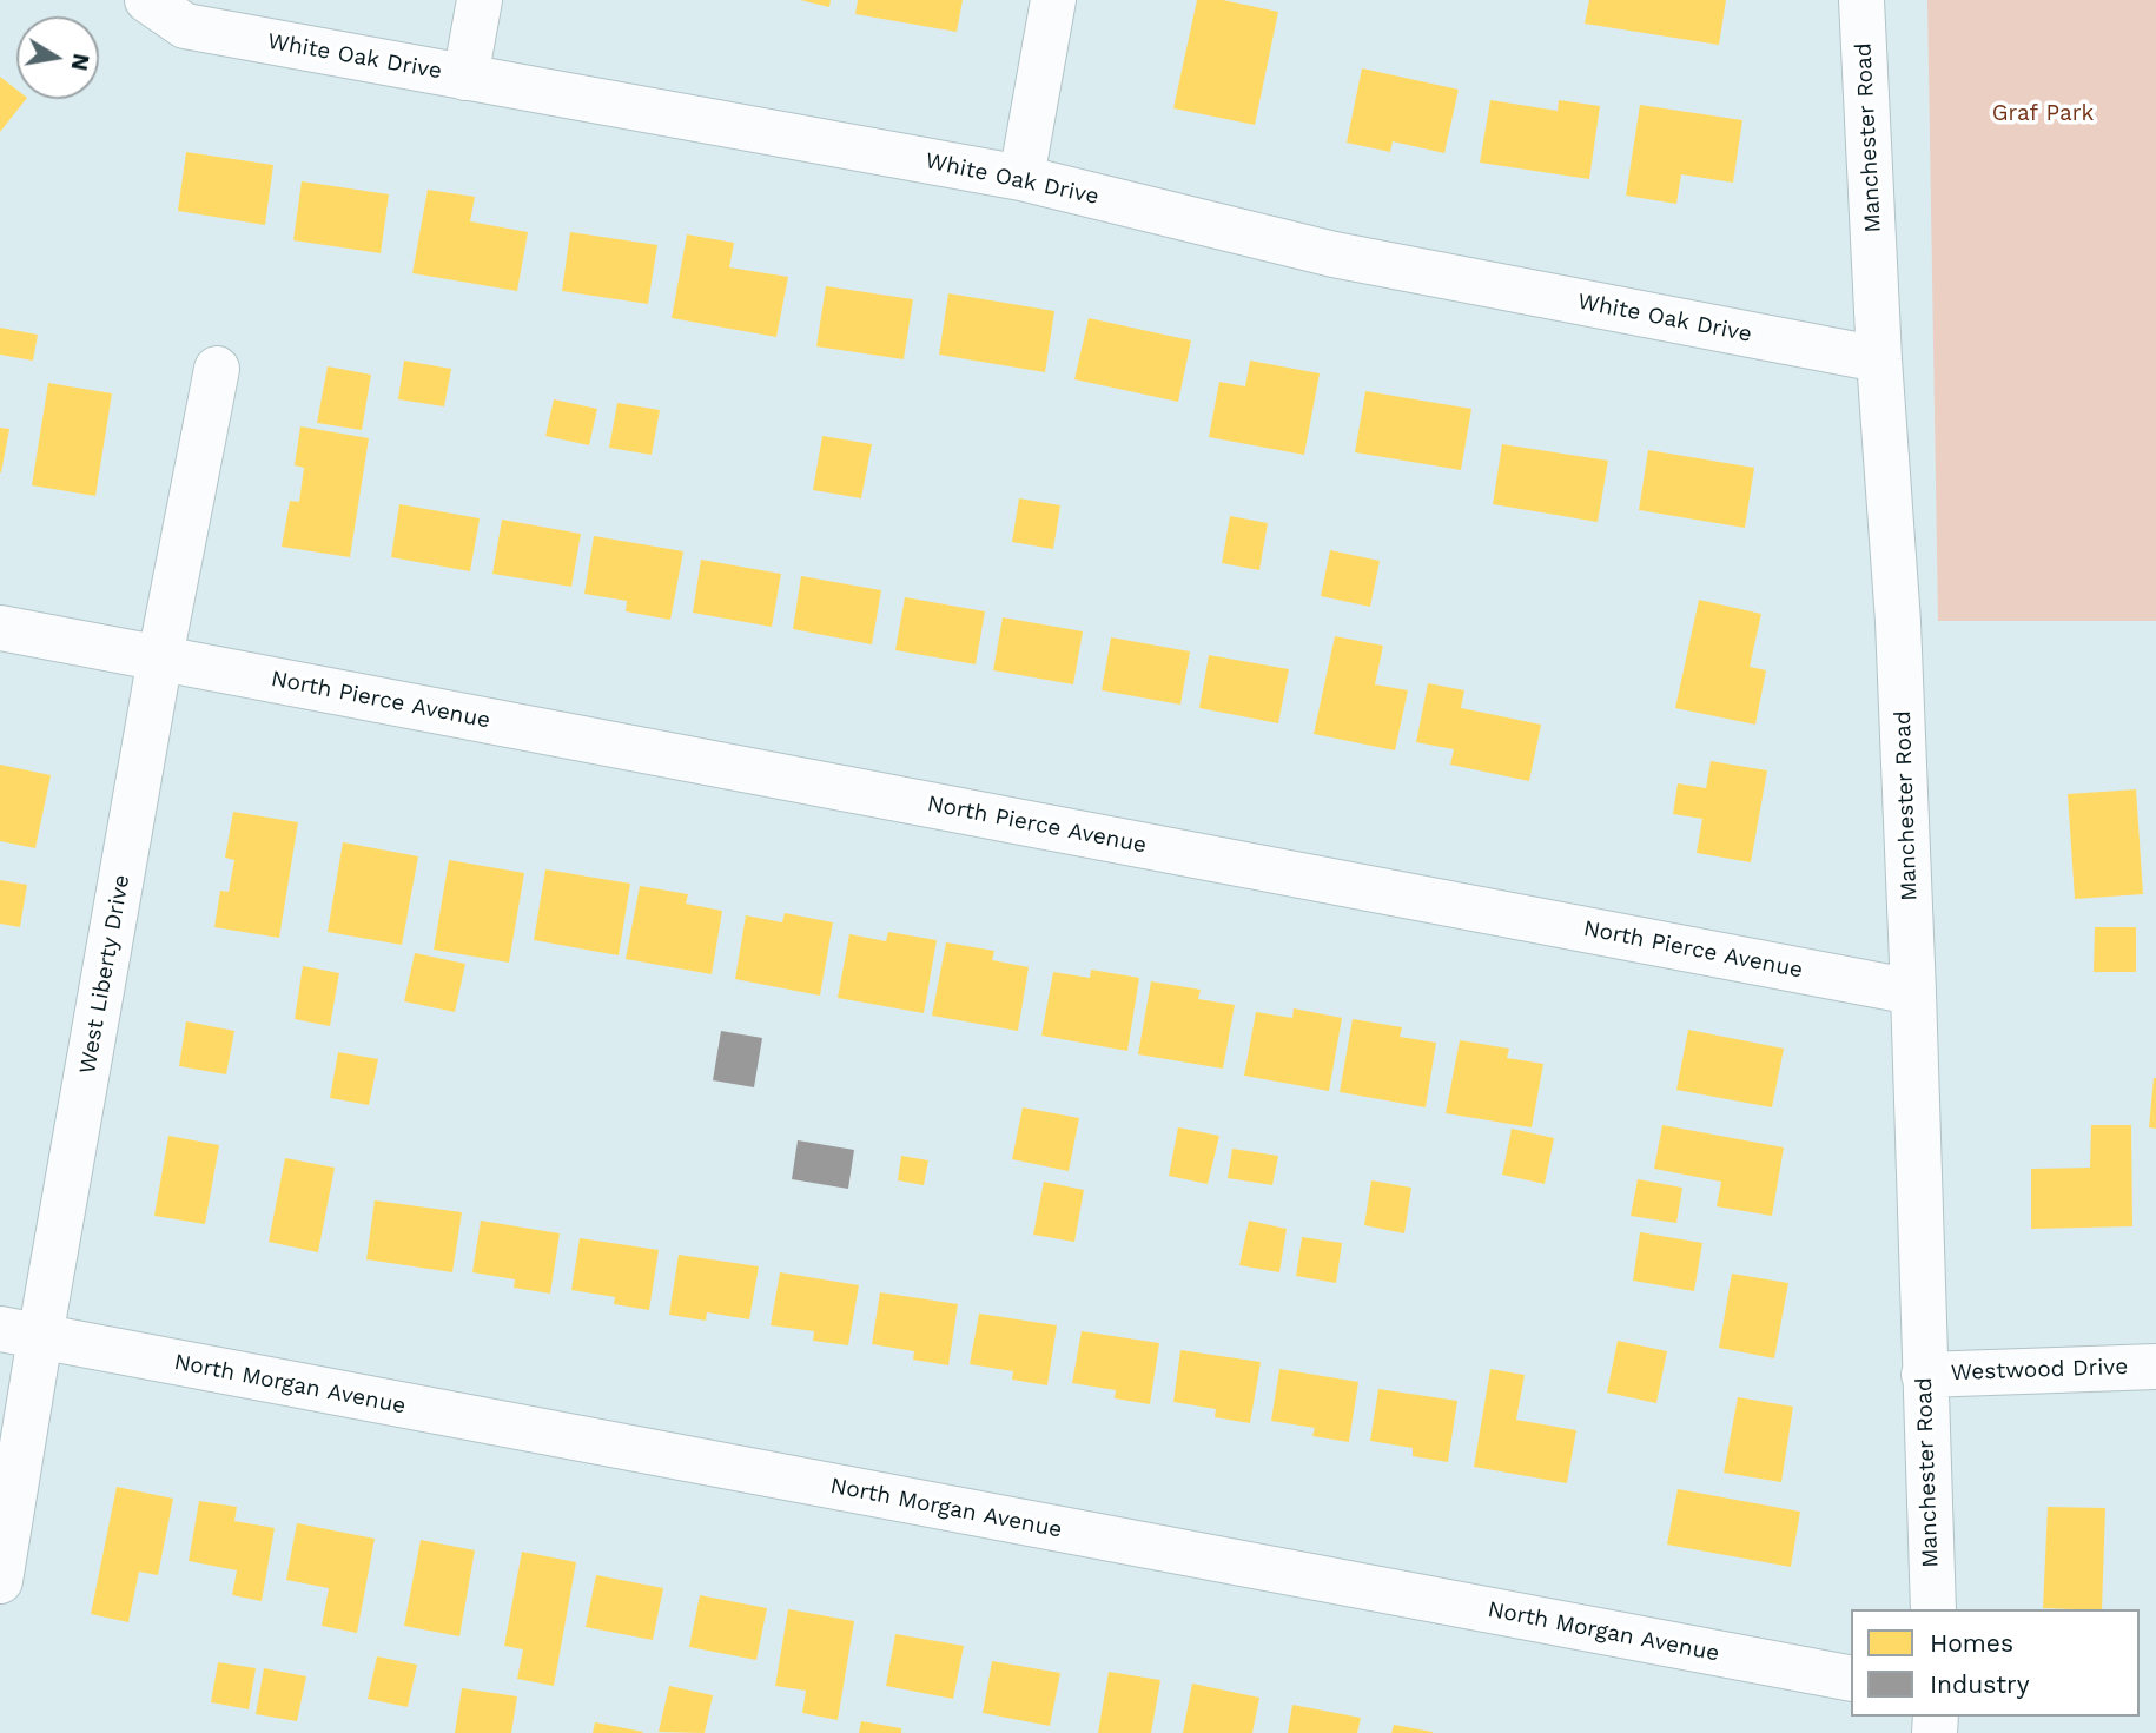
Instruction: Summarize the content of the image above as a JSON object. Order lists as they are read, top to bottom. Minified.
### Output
{"streets":{"street":["White Oak Drive","Manchester Road","North Pierce Avenue","West Liberty Drive","Westwood Drive","North Morgan Avenue"]},"crossings":[["White Oak Drive","Manchester Road"],["Manchester Road","North Pierce Avenue"],["Manchester Road","Westwood Drive"],["North Pierce Avenue","West Liberty Drive"],["West Liberty Drive","North Morgan Avenue"]],"parks":["Graf Park"],"legend":["Homes","Industry"],"north":"right"}
